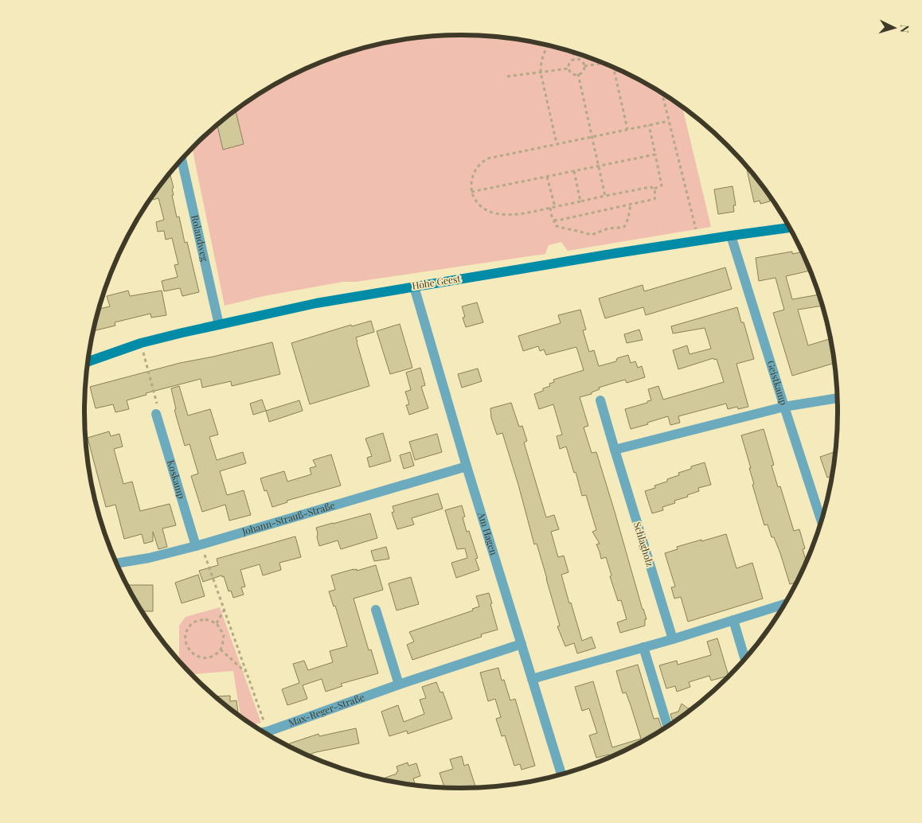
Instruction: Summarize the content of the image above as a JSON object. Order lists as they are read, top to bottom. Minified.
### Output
{"streets":{"street":["Rolandweg","Hohe Geest","Geistkamp","Koskamp","Johann-Strauß-Straße","Am Hagen","Schlagholz","Max-Reger-Straße"]},"crossings":[["Rolandweg","Hohe Geest"],["Hohe Geest","Geistkamp"],["Hohe Geest","Am Hagen"],["Koskamp","Johann-Strauß-Straße"],["Johann-Strauß-Straße","Am Hagen"],["Am Hagen","Max-Reger-Straße"]],"north":"right"}
